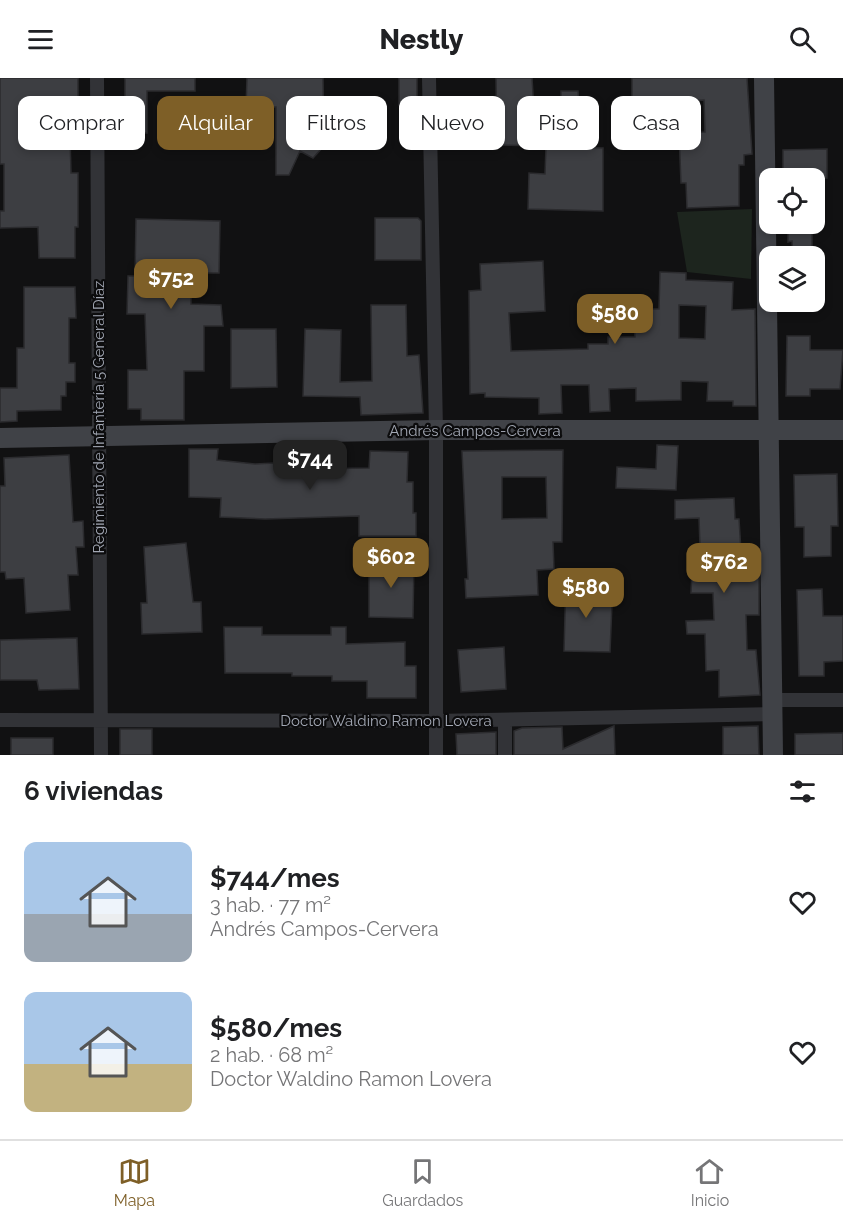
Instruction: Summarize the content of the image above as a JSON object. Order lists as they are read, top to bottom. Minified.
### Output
{"streets":{"street":["Regimiento de Infantería 5 General Díaz","Andrés Campos-Cervera","Doctor Waldino Ramon Lovera"]},"crossings":[["Regimiento de Infantería 5 General Díaz","Andrés Campos-Cervera"],["Regimiento de Infantería 5 General Díaz","Doctor Waldino Ramon Lovera"]],"page":{"header":"Nestly","chip":["Comprar","Alquilar","Filtros","Nuevo","Piso","Casa"],"price":["$752","$580","$744","$602","$762","$580"],"heading":"6 viviendas","list":[{"name":"$744/mes","note":"3 hab. · 77 m² · Andrés Campos-Cervera"},{"name":"$580/mes","note":"2 hab. · 68 m² · Doctor Waldino Ramon Lovera"}],"tabs":["Mapa","Guardados","Inicio"]}}
